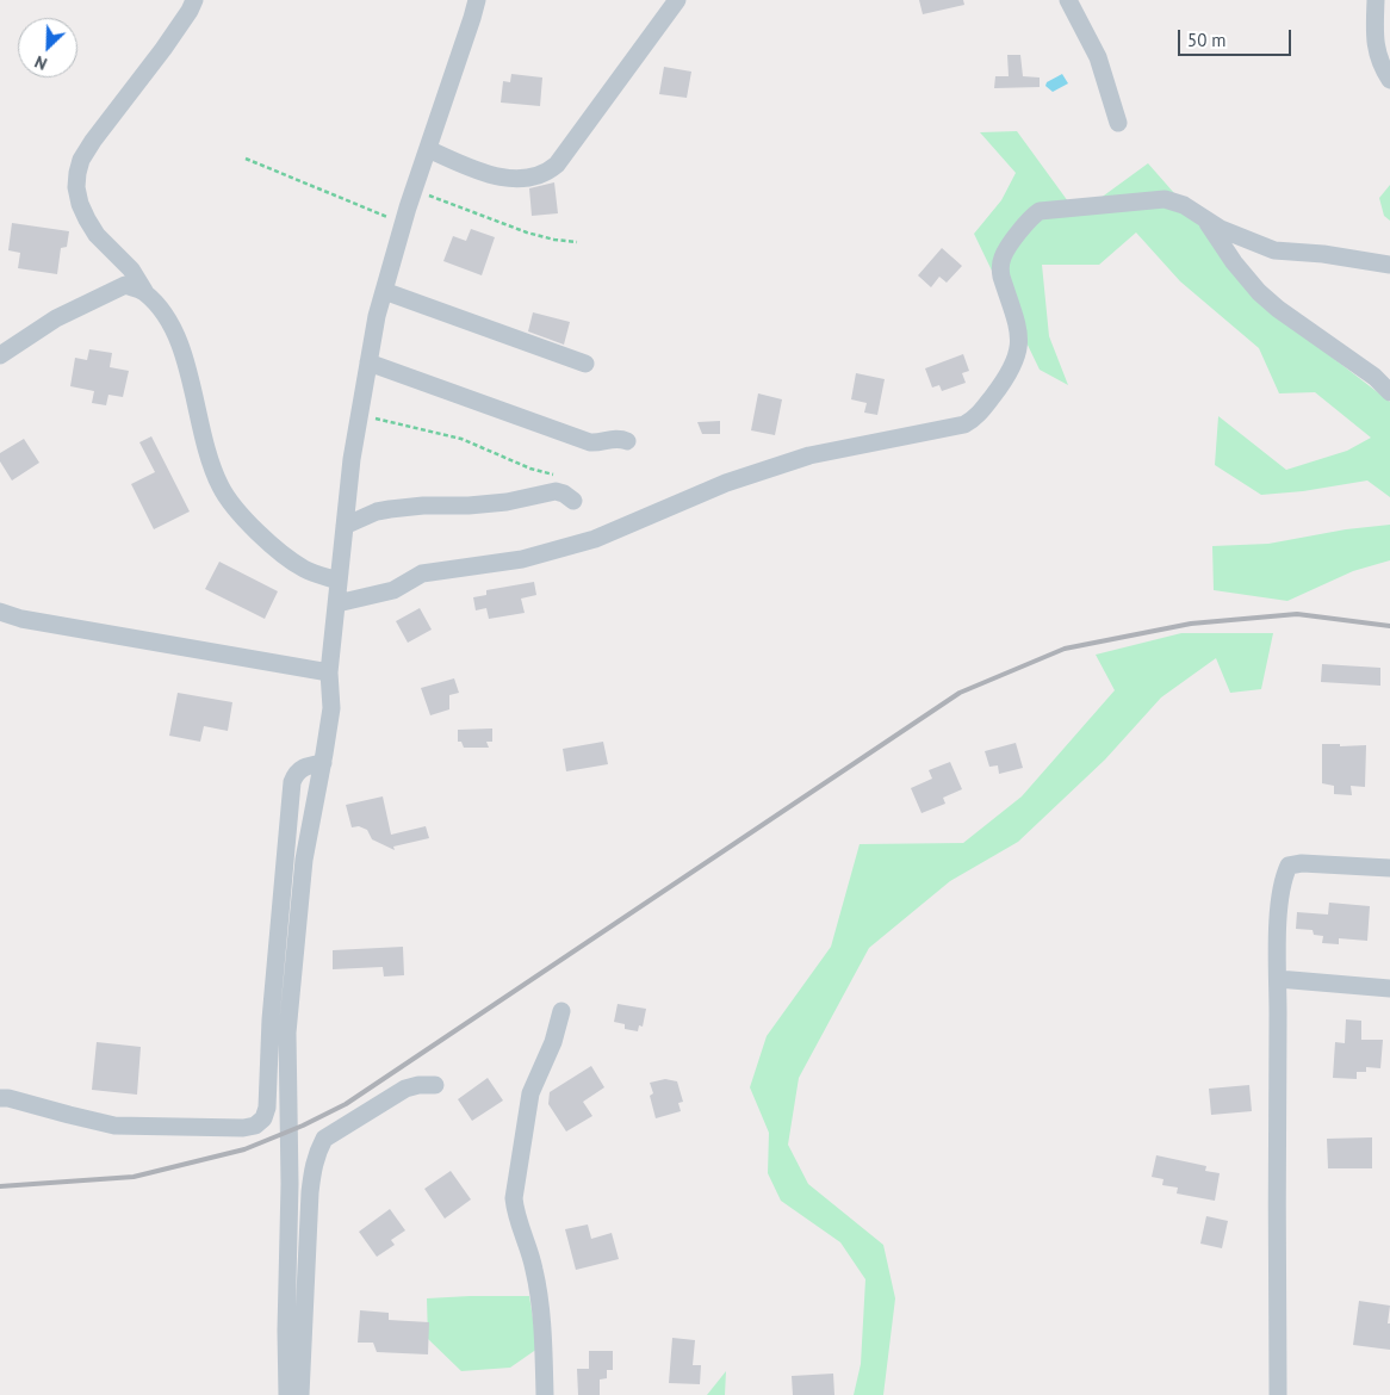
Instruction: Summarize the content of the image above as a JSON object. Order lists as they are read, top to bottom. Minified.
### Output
{"scale_bar":"50 m","north":"bottom left"}
